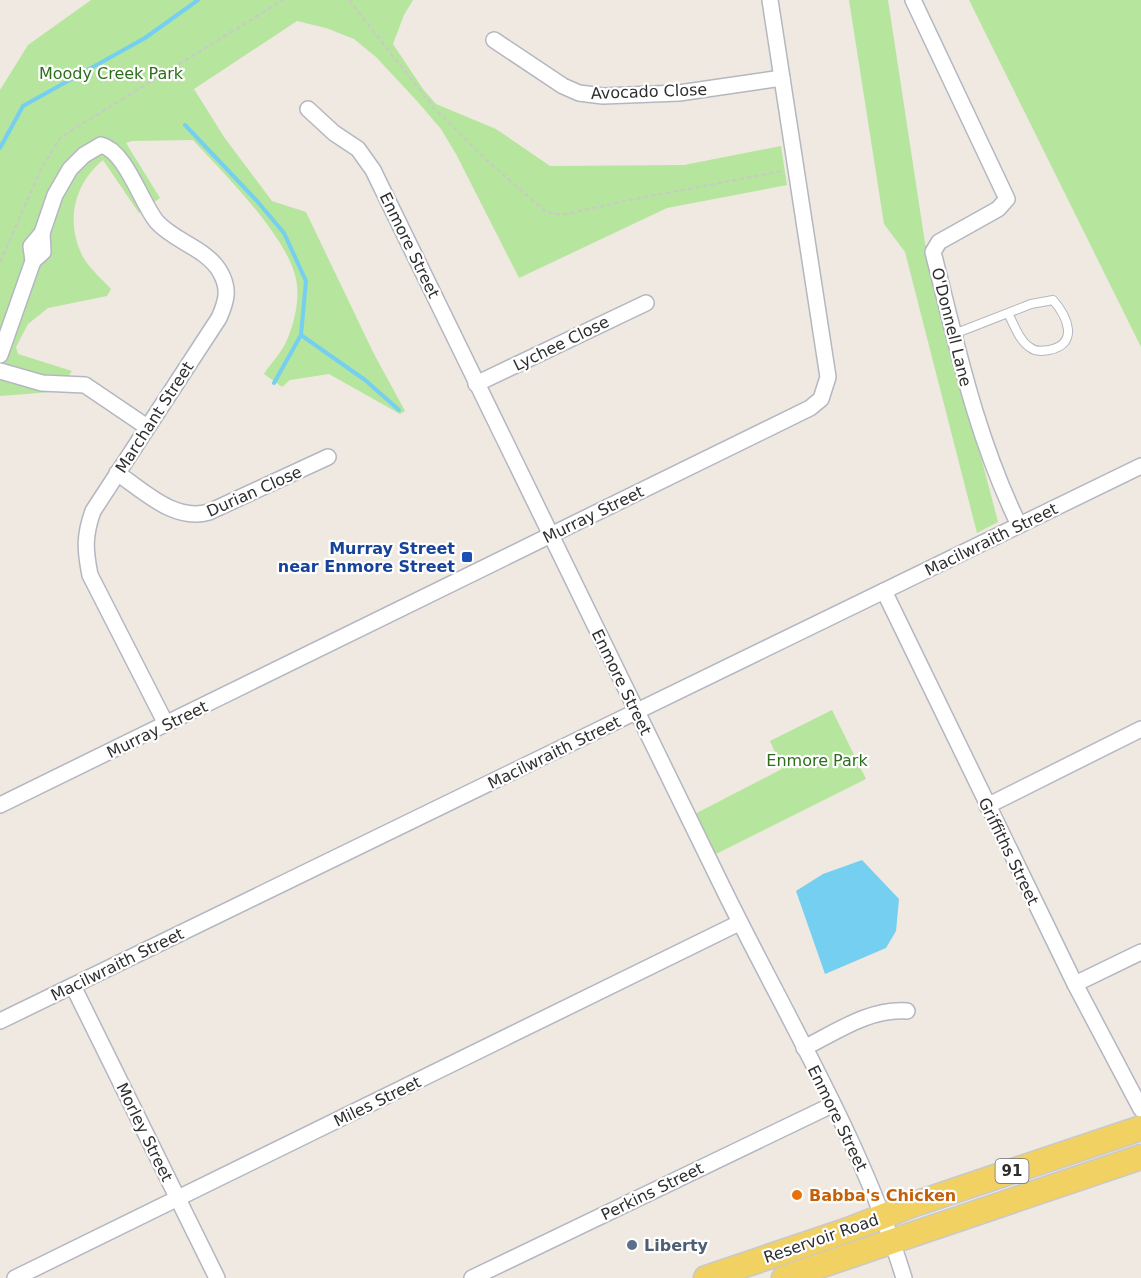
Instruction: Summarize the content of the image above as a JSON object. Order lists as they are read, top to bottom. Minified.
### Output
{"streets":{"main road":["91","Reservoir Road"],"street":["Avocado Close","Enmore Street","O'Donnell Lane","Lychee Close","Marchant Street","Durian Close","Murray Street","Macilwraith Street","Griffiths Street","Miles Street","Morley Street","Perkins Street"]},"crossings":[["Avocado Close","Murray Street"],["Enmore Street","Lychee Close"],["Enmore Street","Murray Street"],["Enmore Street","Macilwraith Street"],["Enmore Street","Miles Street"],["Enmore Street","Perkins Street"],["Enmore Street","Reservoir Road"],["O'Donnell Lane","Macilwraith Street"],["Marchant Street","Durian Close"],["Marchant Street","Murray Street"],["Macilwraith Street","Griffiths Street"],["Macilwraith Street","Morley Street"],["Miles Street","Morley Street"]],"parks":["Moody Creek Park","Enmore Park"],"places":{"transit":["Murray Street near Enmore Street"],"other":["Babba's Chicken","Liberty"]}}
